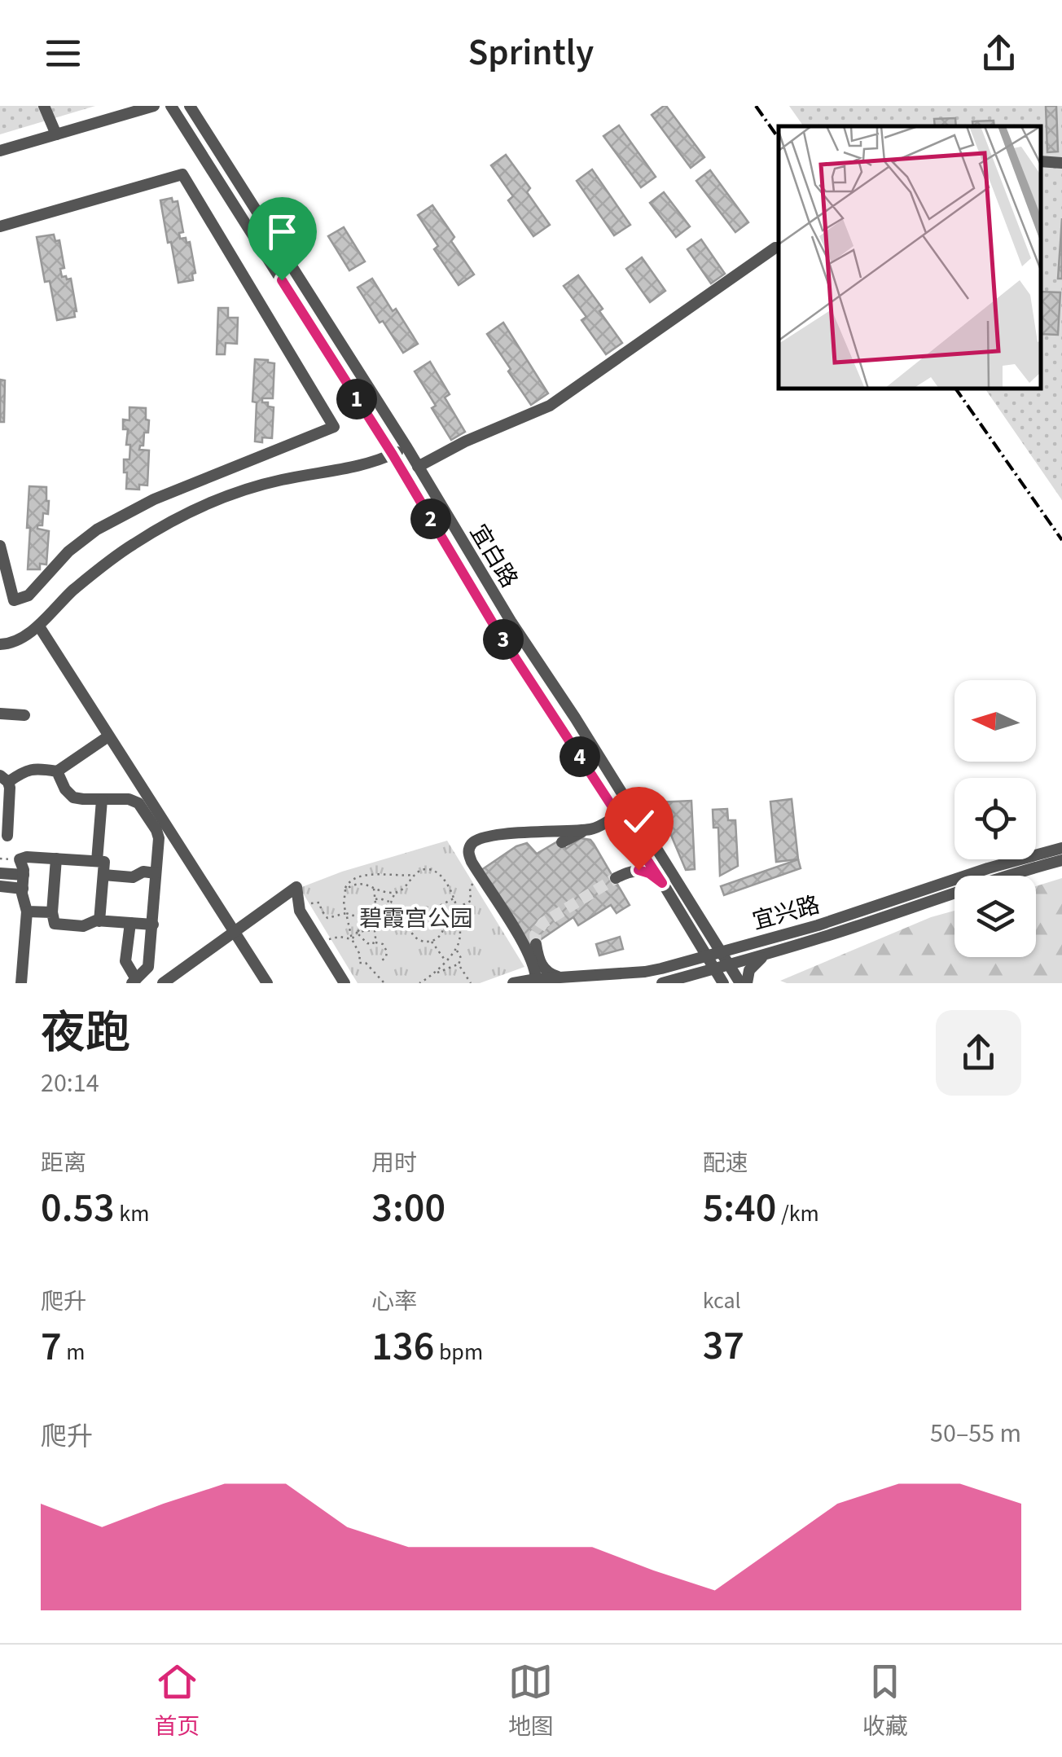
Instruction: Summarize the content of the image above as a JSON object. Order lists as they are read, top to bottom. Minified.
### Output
{"streets":{"street":["宜白路","宜兴路"]},"crossings":[["宜白路","宜兴路"]],"parks":["碧霞宫公园"],"north":"left","page":{"header":"Sprintly","pins":["1","2","3","4"],"heading":["夜跑","20:14"],"stats":[["距离","0.53 km"],["用时","3:00"],["配速","5:40 /km"],["爬升","7 m"],["心率","136 bpm"],["kcal","37"]],"chart":["爬升","50–55 m"],"tabs":["首页","地图","收藏"]}}
